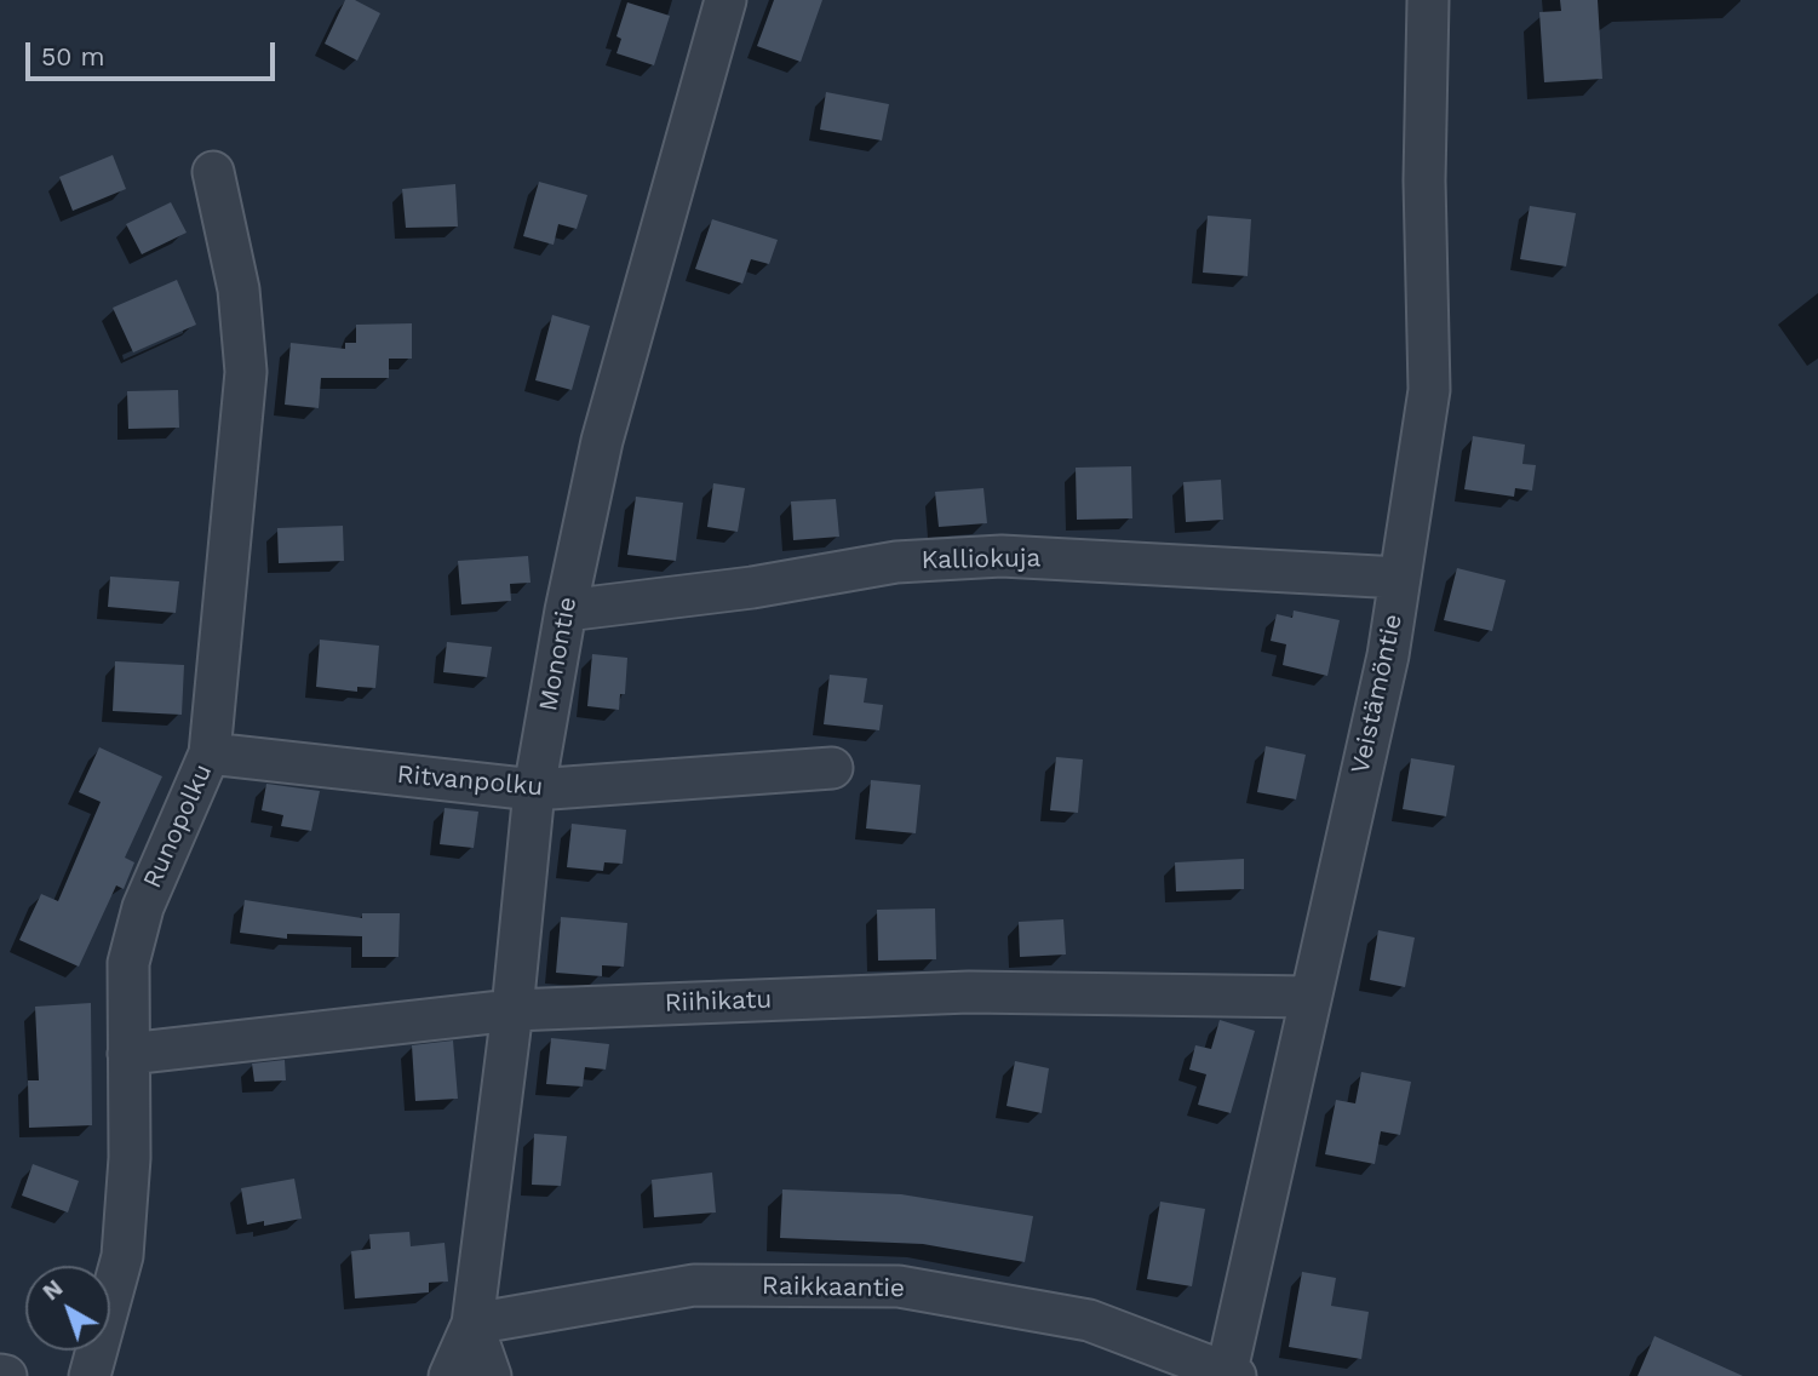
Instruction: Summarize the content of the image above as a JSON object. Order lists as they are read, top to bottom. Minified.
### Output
{"streets":{"street":["Kalliokuja","Monontie","Veistämöntie","Ritvanpolku","Runopolku","Riihikatu","Raikkaantie"]},"crossings":[["Kalliokuja","Monontie"],["Kalliokuja","Veistämöntie"],["Monontie","Ritvanpolku"],["Monontie","Riihikatu"],["Monontie","Raikkaantie"],["Veistämöntie","Riihikatu"],["Veistämöntie","Raikkaantie"],["Ritvanpolku","Runopolku"],["Runopolku","Riihikatu"]],"scale_bar":"50 m","north":"top left"}
